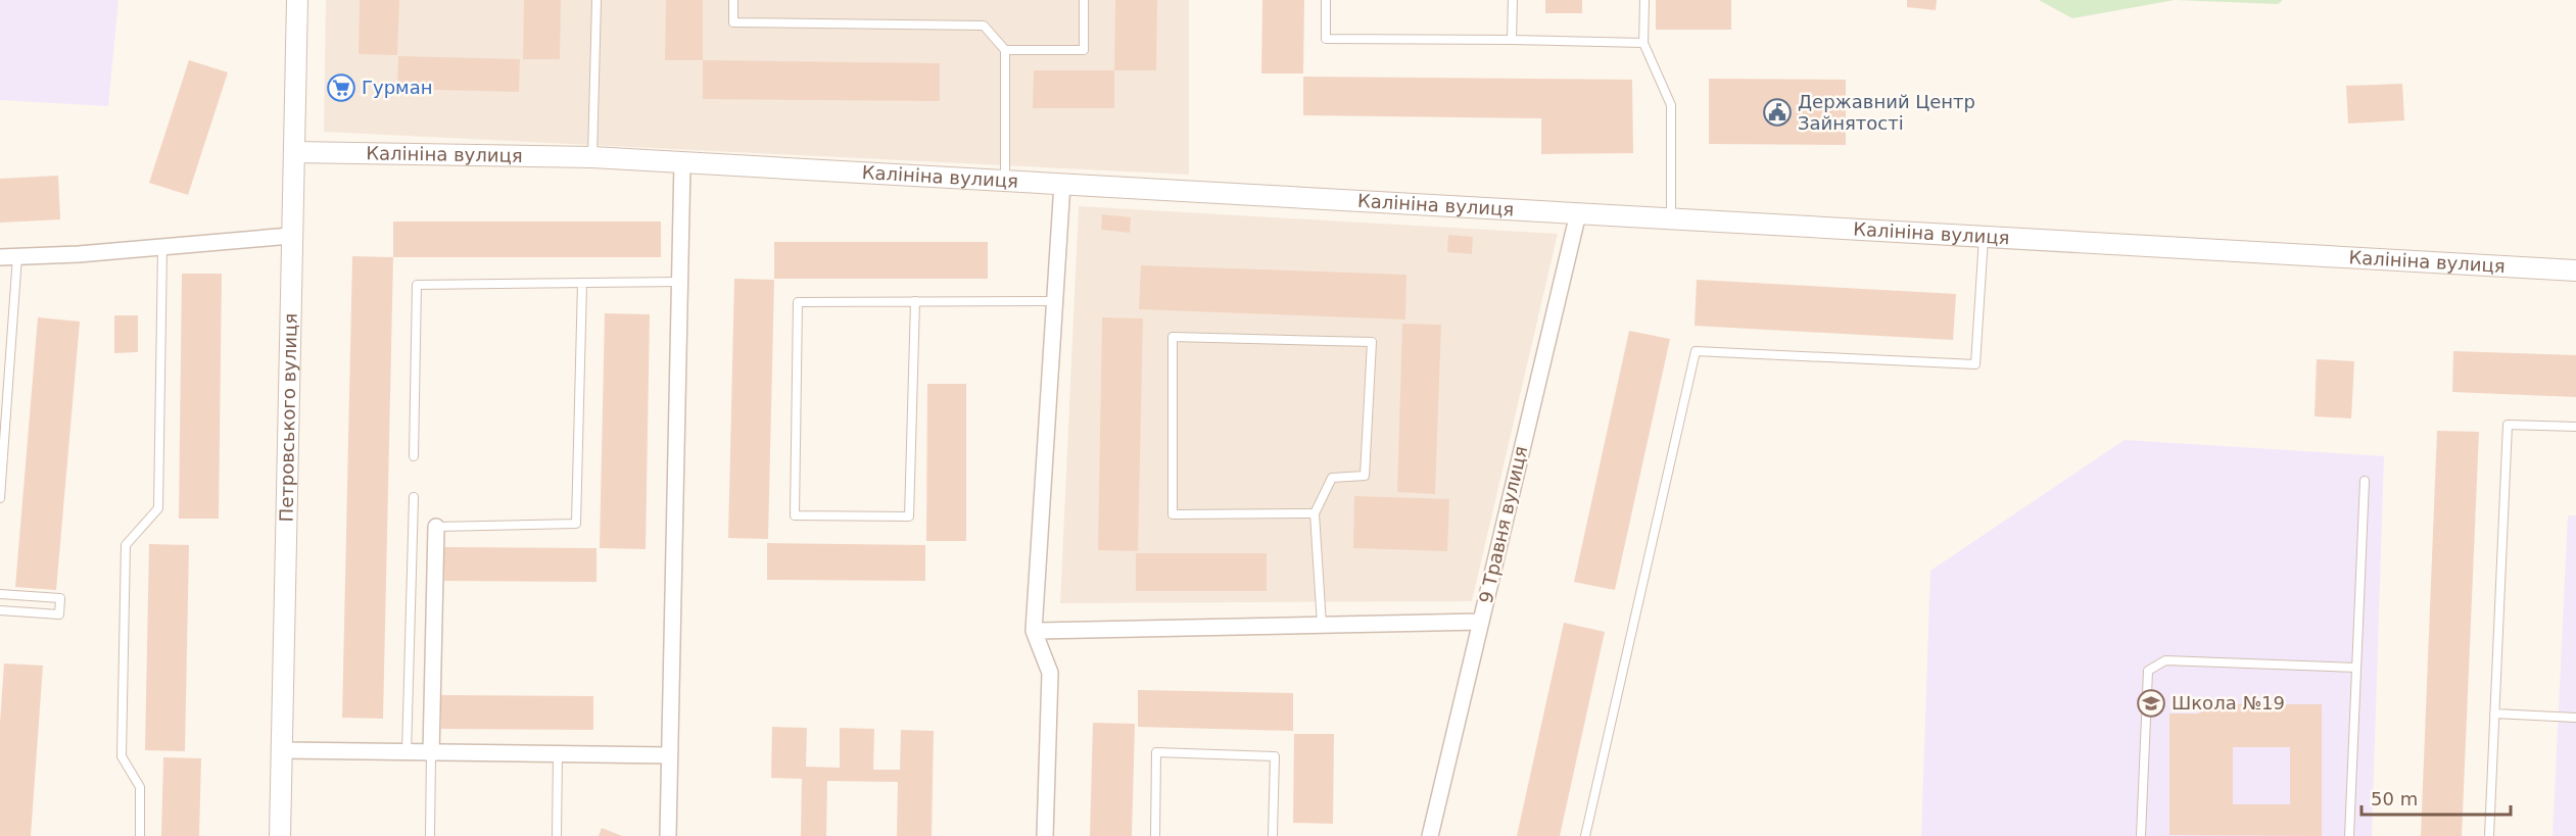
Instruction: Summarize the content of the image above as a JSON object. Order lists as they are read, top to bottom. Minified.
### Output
{"streets":{"street":["Калініна вулиця","Петровського вулиця","9 Травня вулиця"]},"crossings":[["Калініна вулиця","Петровського вулиця"],["Калініна вулиця","9 Травня вулиця"]],"places":{"supermarket":["Гурман"],"public building":["Державний Центр Зайнятості"],"school or university":["Школа №19"]},"scale_bar":"50 m"}
